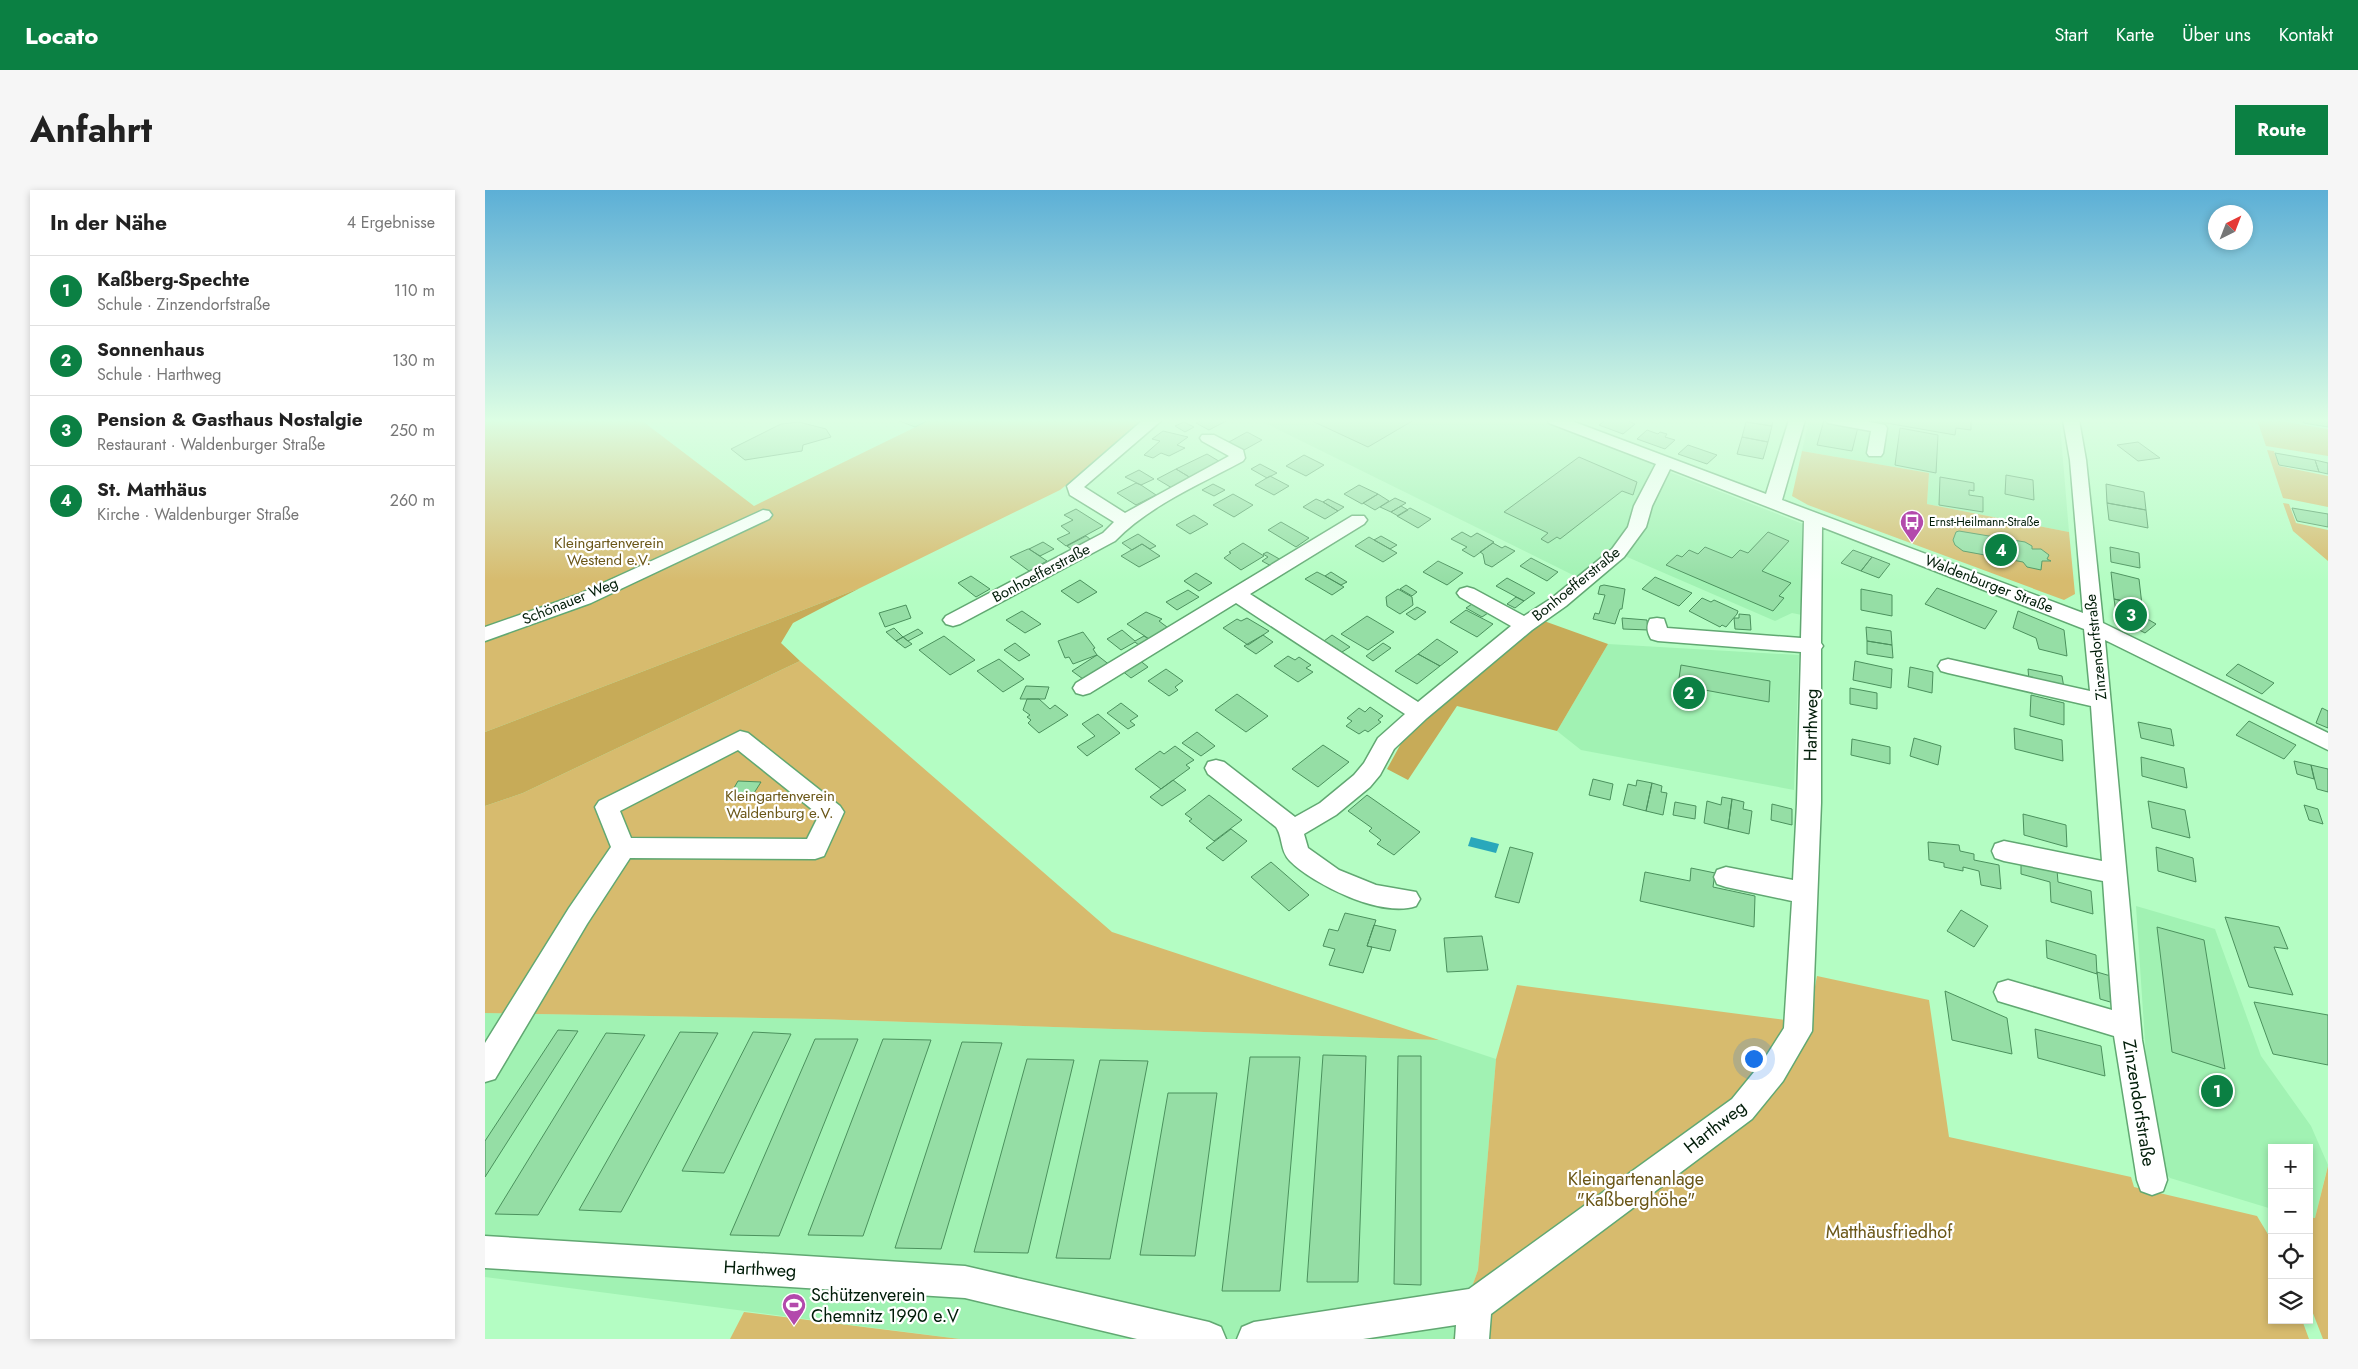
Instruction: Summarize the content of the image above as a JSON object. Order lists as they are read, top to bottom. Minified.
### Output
{"streets":{"street":["Bonhoefferstraße","Waldenburger Straße","Schönauer Weg","Zinzendorfstraße","Harthweg"]},"crossings":[["Waldenburger Straße","Zinzendorfstraße"],["Waldenburger Straße","Harthweg"]],"parks":["Kleingartenverein Westend e.V.","Kleingartenverein Waldenburg e.V.","Kleingartenanlage \"Kaßberghöhe\"","Matthäusfriedhof"],"places":{"bus stop":["Ernst-Heilmann-Straße"],"sports":["Schützenverein Chemnitz 1990 e.V"]},"north":"top right","page":{"header":"Locato","nav":["Start","Karte","Über uns","Kontakt"],"title":"Anfahrt","buttons":"Route","heading":["In der Nähe","4 Ergebnisse"],"list":[{"mark":"1","name":"Kaßberg-Spechte","note":"Schule · Zinzendorfstraße","value":"110 m"},{"mark":"2","name":"Sonnenhaus","note":"Schule · Harthweg","value":"130 m"},{"mark":"3","name":"Pension & Gasthaus Nostalgie","note":"Restaurant · Waldenburger Straße","value":"250 m"},{"mark":"4","name":"St. Matthäus","note":"Kirche · Waldenburger Straße","value":"260 m"}],"pins":["4","3","2","1"],"map_buttons":["+","−"]}}
